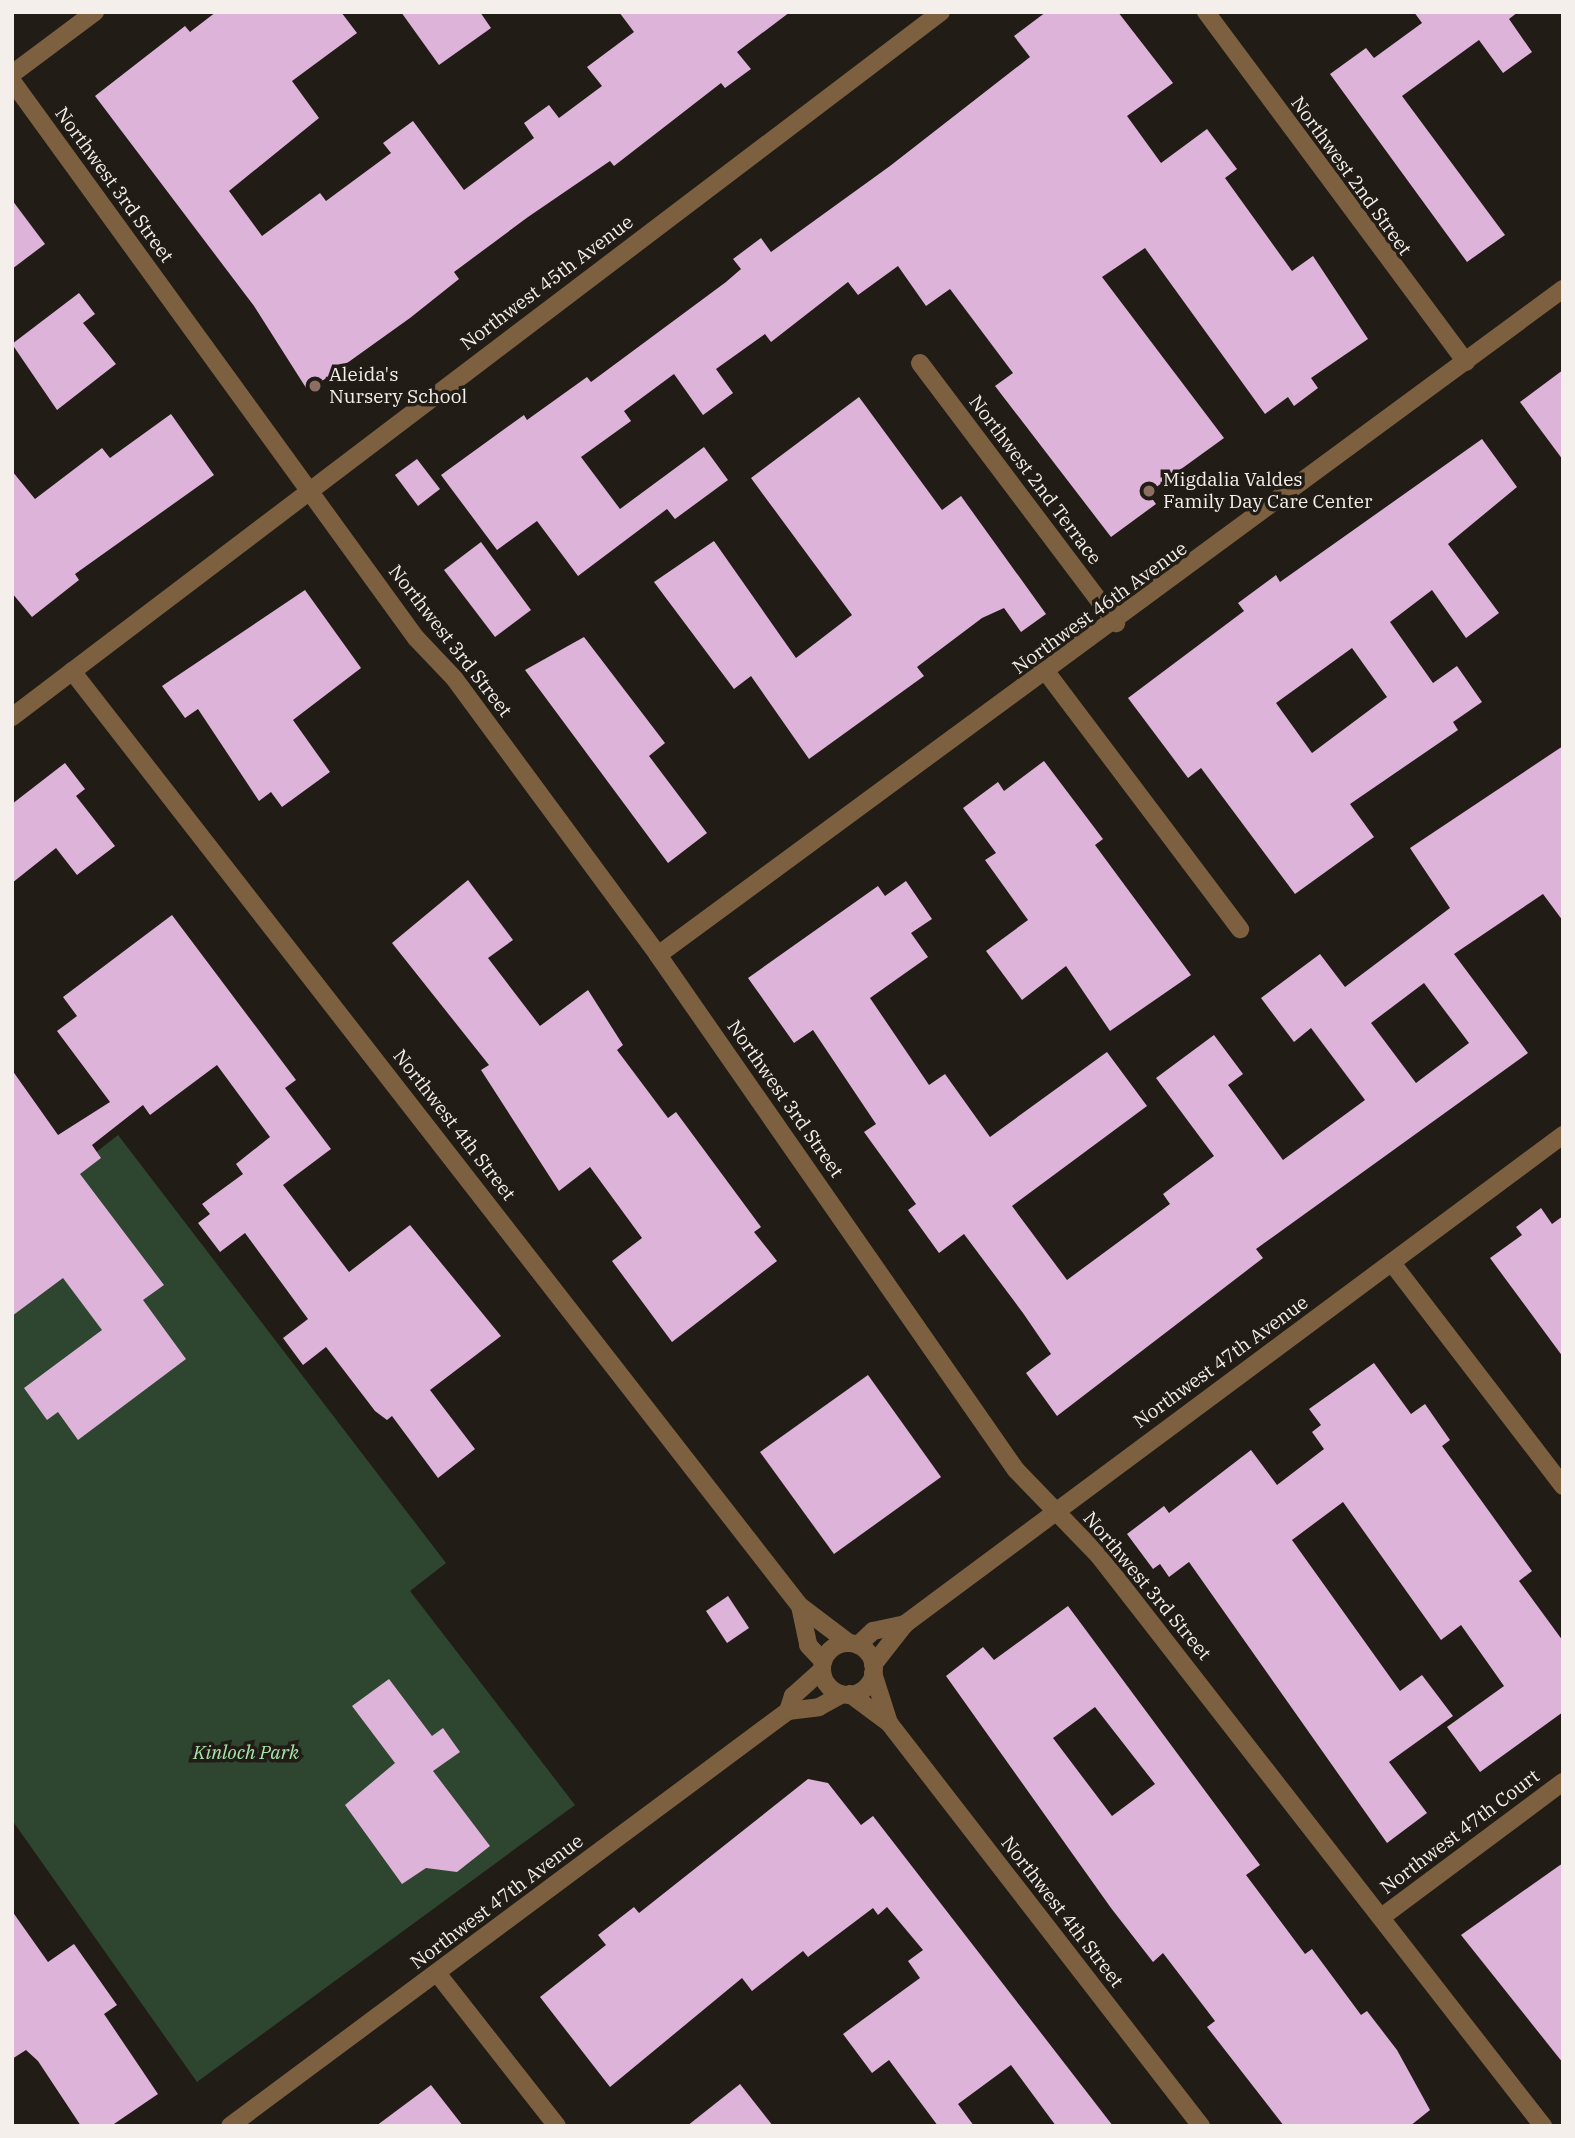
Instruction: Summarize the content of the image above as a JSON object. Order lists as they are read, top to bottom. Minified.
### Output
{"streets":{"street":["Northwest 2nd Street","Northwest 3rd Street","Northwest 45th Avenue","Northwest 2nd Terrace","Northwest 46th Avenue","Northwest 4th Street","Northwest 47th Avenue","Northwest 47th Court"]},"crossings":[["Northwest 2nd Street","Northwest 46th Avenue"],["Northwest 3rd Street","Northwest 45th Avenue"],["Northwest 3rd Street","Northwest 46th Avenue"],["Northwest 3rd Street","Northwest 47th Avenue"],["Northwest 3rd Street","Northwest 47th Court"],["Northwest 45th Avenue","Northwest 4th Street"],["Northwest 2nd Terrace","Northwest 46th Avenue"],["Northwest 4th Street","Northwest 47th Avenue"]],"parks":["Kinloch Park"],"places":["Aleida's Nursery School","Migdalia Valdes Family Day Care Center"]}
